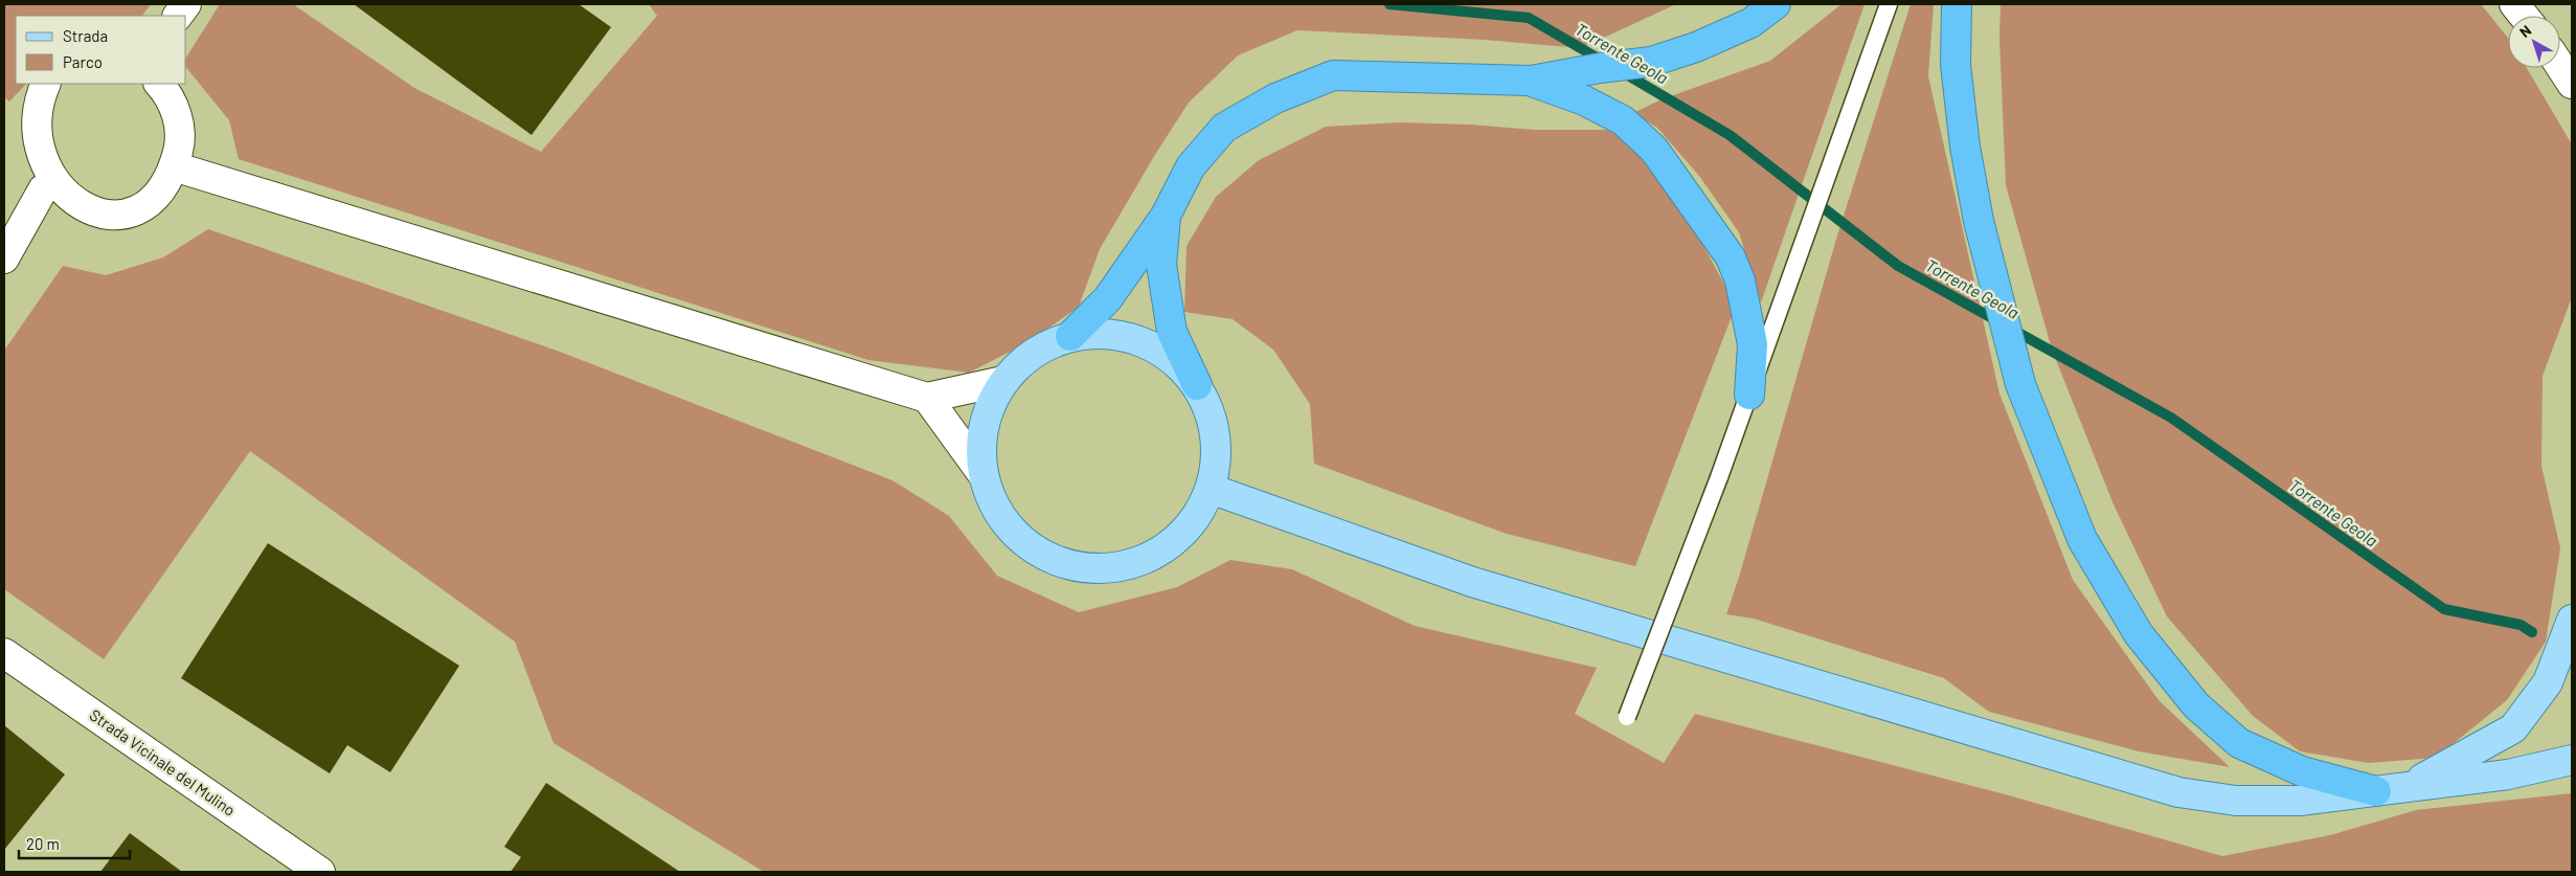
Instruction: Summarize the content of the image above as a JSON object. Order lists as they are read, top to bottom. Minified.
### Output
{"streets":{"street":["Strada Vicinale del Mulino"]},"water":["Torrente Geola"],"legend":["Strada","Parco"],"scale_bar":"20 m","north":"top left"}
